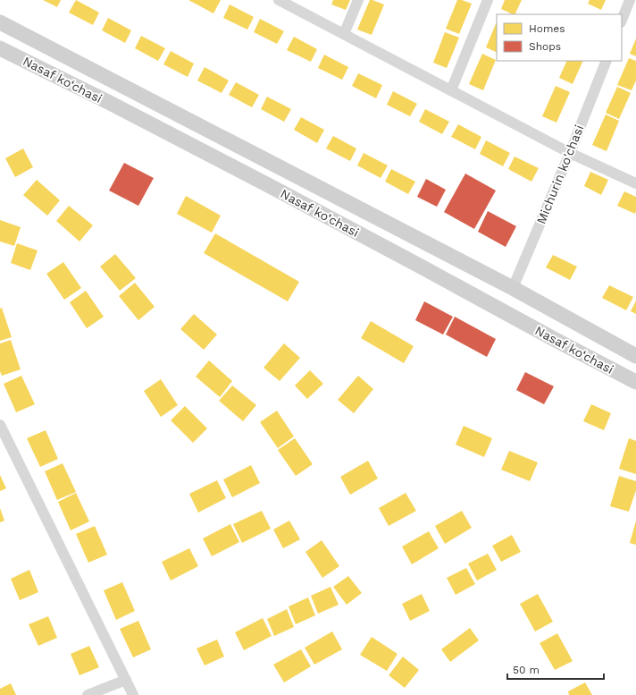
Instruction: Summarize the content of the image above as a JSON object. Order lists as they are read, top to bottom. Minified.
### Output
{"streets":{"main road":["Nasaf ko‘chasi"],"street":["Michurin ko'chasi"]},"crossings":[["Nasaf ko‘chasi","Michurin ko'chasi"]],"legend":["Homes","Shops"],"scale_bar":"50 m"}
